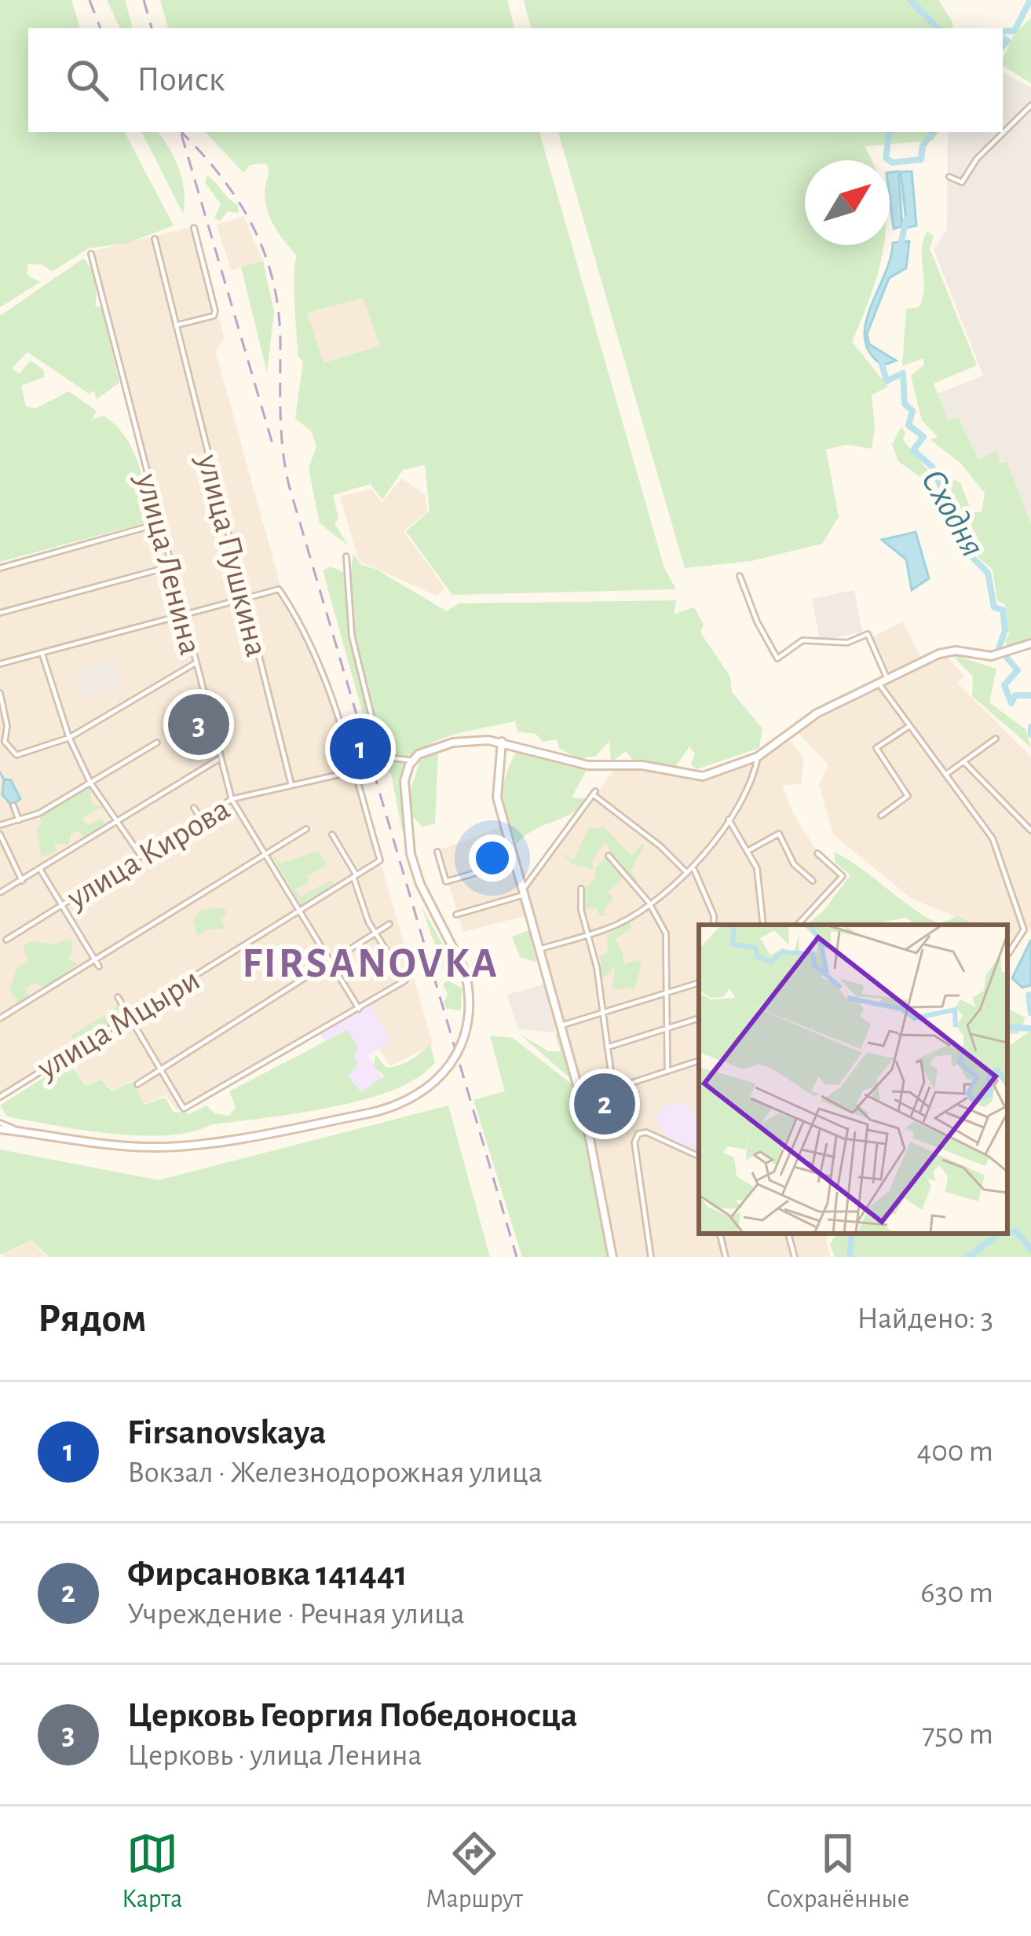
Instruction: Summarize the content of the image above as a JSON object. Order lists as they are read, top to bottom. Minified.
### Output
{"streets":{"street":["улица Пушкина","улица Ленина","улица Кирова","улица Мцыри"]},"crossings":[["улица Пушкина","улица Кирова"],["улица Ленина","улица Кирова"],["улица Ленина","улица Мцыри"],["улица Кирова","улица Мцыри"]],"districts":["FIRSANOVKA"],"water":["Сходня"],"north":"top right","page":{"search":"Поиск","pins":["3","1","2"],"heading":["Рядом","Найдено: 3"],"list":[{"mark":"1","name":"Firsanovskaya","note":"Вокзал · Железнодорожная улица","value":"400 m"},{"mark":"2","name":"Фирсановка 141441","note":"Учреждение · Речная улица","value":"630 m"},{"mark":"3","name":"Церковь Георгия Победоносца","note":"Церковь · улица Ленина","value":"750 m"}],"nav":["Карта","Маршрут","Сохранённые"]}}
